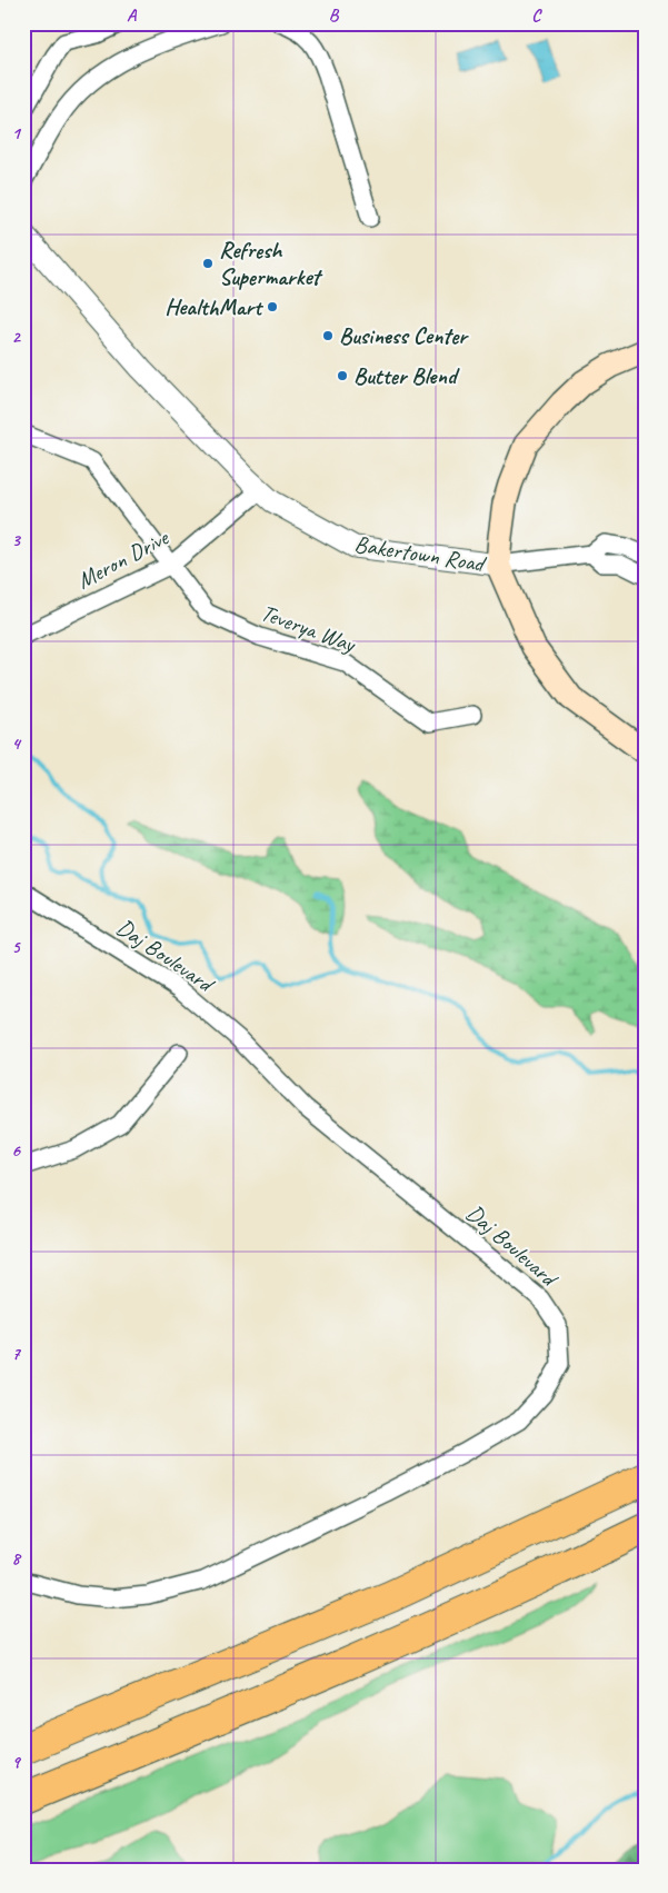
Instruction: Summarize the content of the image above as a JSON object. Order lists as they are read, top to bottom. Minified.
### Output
{"streets":{"main road":["Bakertown Road"],"street":["Meron Drive","Teverya Way","Daj Boulevard"]},"crossings":[["Bakertown Road","Meron Drive"],["Meron Drive","Teverya Way"]],"places":["Refresh Supermarket","HealthMart","Business Center","Butter Blend"],"grid":{"columns":["A","B","C"],"rows":["1","2","3","4","5","6","7","8","9"]}}
